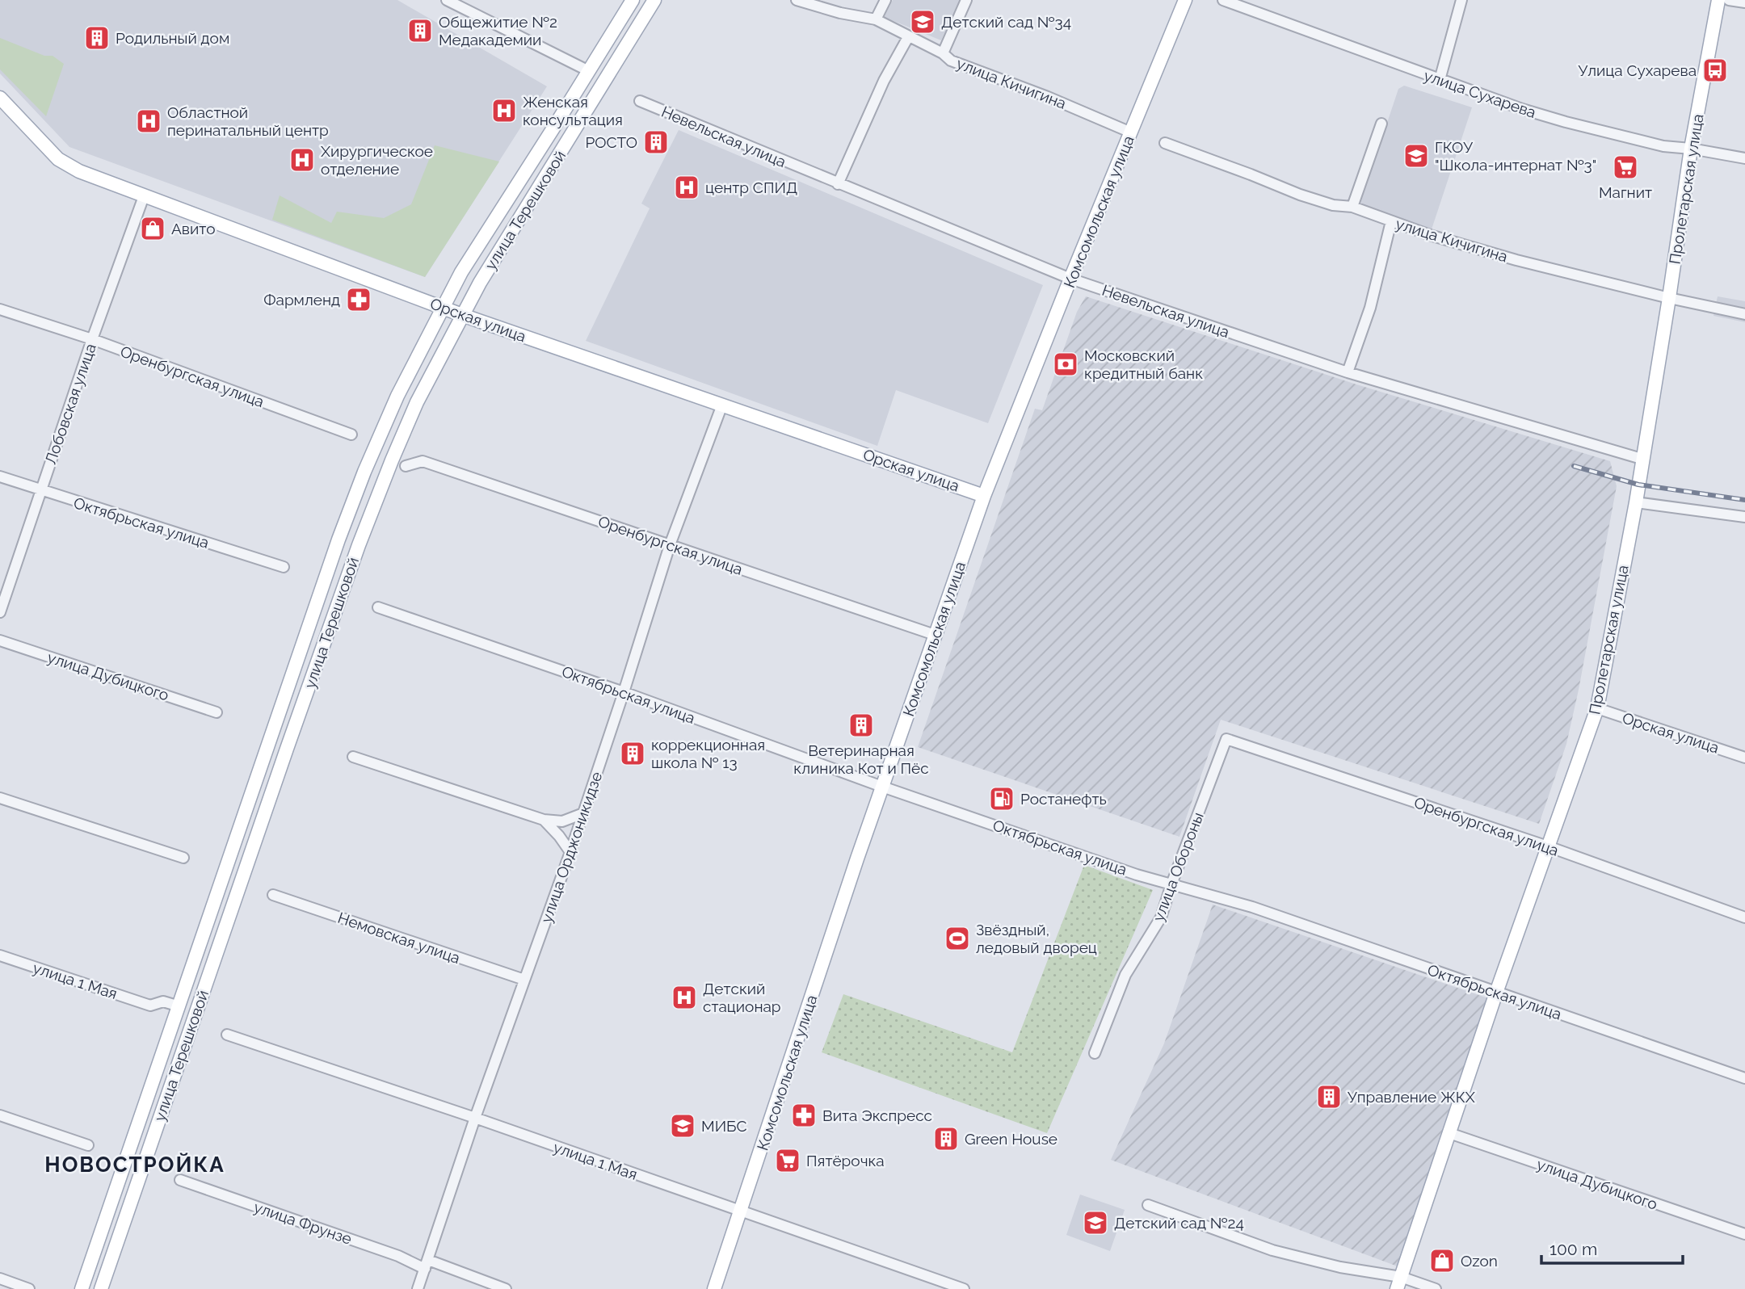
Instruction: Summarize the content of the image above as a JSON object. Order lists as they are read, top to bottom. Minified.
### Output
{"streets":{"main road":["Пролетарская улица","улица Терешковой","Комсомольская улица","Орская улица"],"street":["улица Кичигина","улица Сухарева","Невельская улица","Оренбургская улица","Лобовская улица","Октябрьская улица","улица Дубицкого","улица Орджоникидзе","улица Обороны","Немовская улица","улица 1 Мая","улица Фрунзе"]},"crossings":[["улица Кичигина","Пролетарская улица"],["улица Кичигина","Комсомольская улица"],["улица Сухарева","Пролетарская улица"],["Невельская улица","Пролетарская улица"],["Невельская улица","Комсомольская улица"],["Пролетарская улица","Орская улица"],["Пролетарская улица","Оренбургская улица"],["Пролетарская улица","Октябрьская улица"],["Пролетарская улица","улица Дубицкого"],["улица Терешковой","Орская улица"],["улица Терешковой","улица 1 Мая"],["Комсомольская улица","Орская улица"],["Комсомольская улица","Оренбургская улица"],["Комсомольская улица","Октябрьская улица"],["Комсомольская улица","улица 1 Мая"],["Орская улица","Лобовская улица"],["Орская улица","улица Орджоникидзе"],["Оренбургская улица","Лобовская улица"],["Оренбургская улица","улица Орджоникидзе"],["Оренбургская улица","улица Обороны"],["Лобовская улица","Октябрьская улица"],["Октябрьская улица","улица Орджоникидзе"],["Октябрьская улица","улица Обороны"],["улица Орджоникидзе","Немовская улица"],["улица Орджоникидзе","улица 1 Мая"],["улица Орджоникидзе","улица Фрунзе"]],"districts":["НОВОСТРОЙКА"],"places":{"school or university":["Детский сад №34","ГКОУ \"Школа-интернат №3\"","МИБС","Детский сад №24"],"building":["Общежитие №2 Медакадемии","Родильный дом","РОСТО","Ветеринарная клиника Кот и Пёс","коррекционная школа № 13","Управление ЖКХ","Green House"],"bus stop":["Улица Сухарева"],"hospital":["Женская консультация","Областной перинатальный центр","Хирургическое отделение","центр СПИД","Детский стационар"],"supermarket":["Магнит","Пятёрочка"],"shop":["Авито","Ozon"],"pharmacy":["Фармленд","Вита Экспресс"],"bank":["Московский кредитный банк"],"fuel station":["Ростанефть"],"sports":["Звёздный, ледовый дворец"]},"scale_bar":"100 m"}
